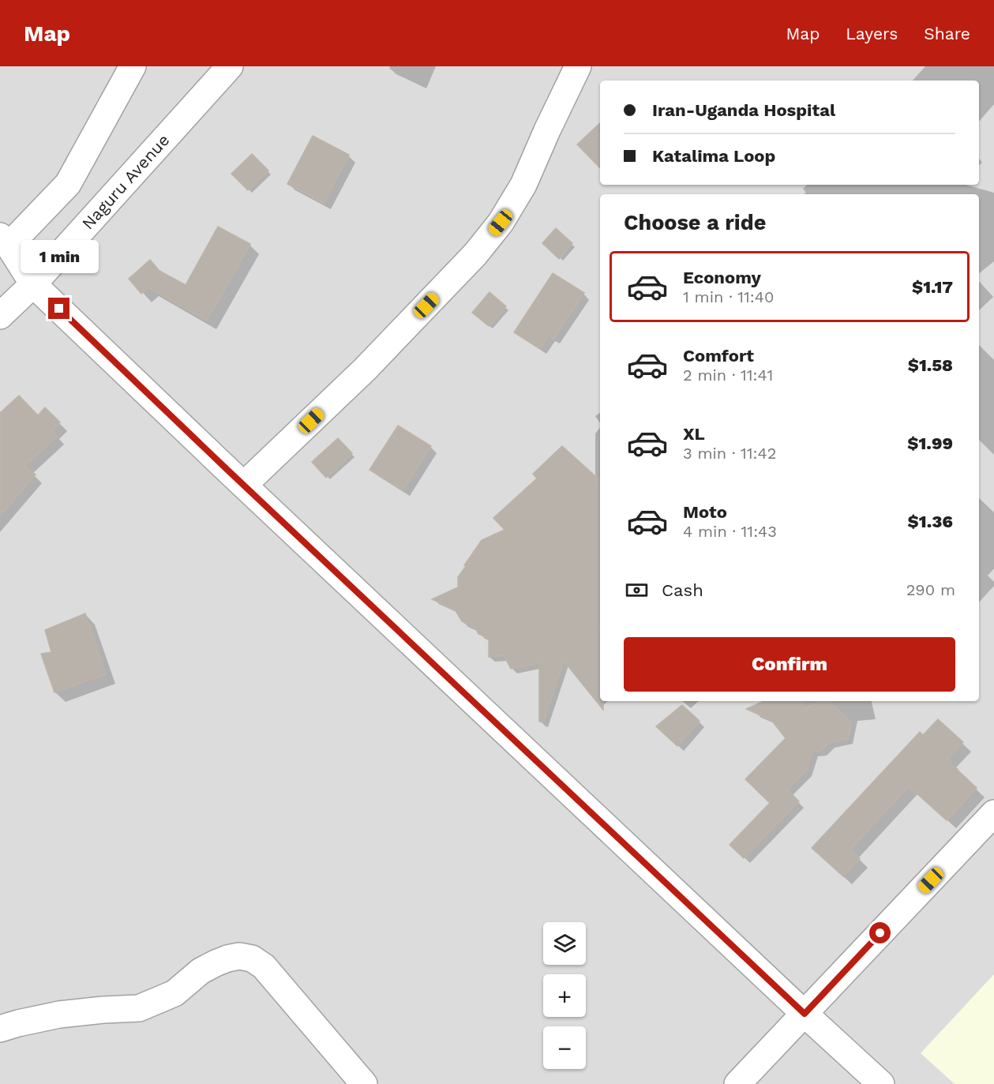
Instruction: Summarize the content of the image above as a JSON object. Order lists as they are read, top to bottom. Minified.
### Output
{"streets":{"street":["Naguru Avenue"]},"page":{"header":"Map","nav":["Map","Layers","Share"],"banner":["Iran-Uganda Hospital","Katalima Loop"],"heading":"Choose a ride","bubble":"1 min","list":[{"name":"Economy","note":"1 min · 11:40","value":"$1.17"},{"name":"Comfort","note":"2 min · 11:41","value":"$1.58"},{"name":"XL","note":"3 min · 11:42","value":"$1.99"},{"name":"Moto","note":"4 min · 11:43","value":"$1.36"}],"pay":["Cash","290 m"],"buttons":"Confirm","map_buttons":["+","−"]}}
